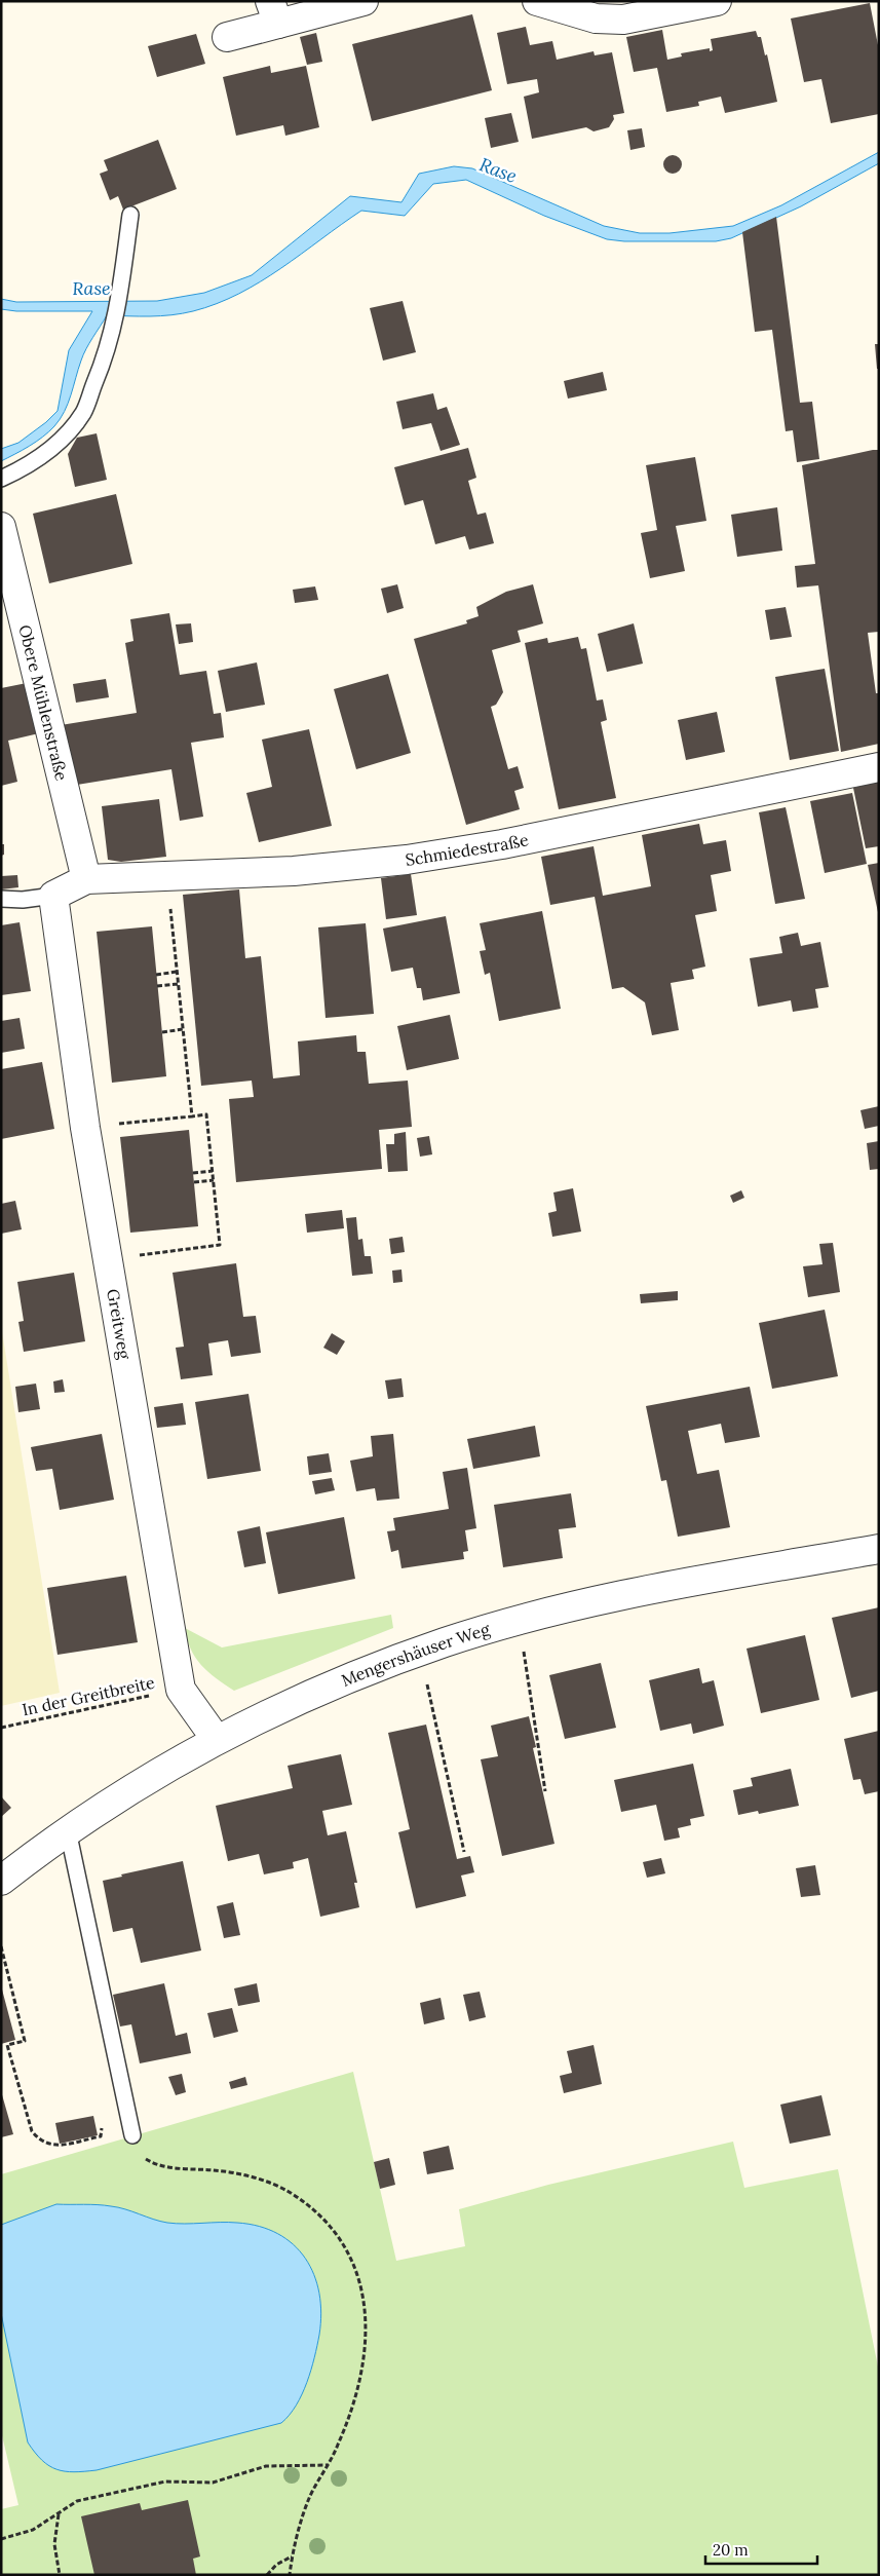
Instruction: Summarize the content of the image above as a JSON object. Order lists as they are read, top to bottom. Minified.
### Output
{"streets":{"street":["Obere Mühlenstraße","Schmiedestraße","Greitweg","Mengershäuser Weg"],"path":["In der Greitbreite"]},"crossings":[["Obere Mühlenstraße","Schmiedestraße"],["Schmiedestraße","Greitweg"],["Greitweg","Mengershäuser Weg"],["Greitweg","In der Greitbreite"]],"water":["Rase"],"scale_bar":"20 m"}
